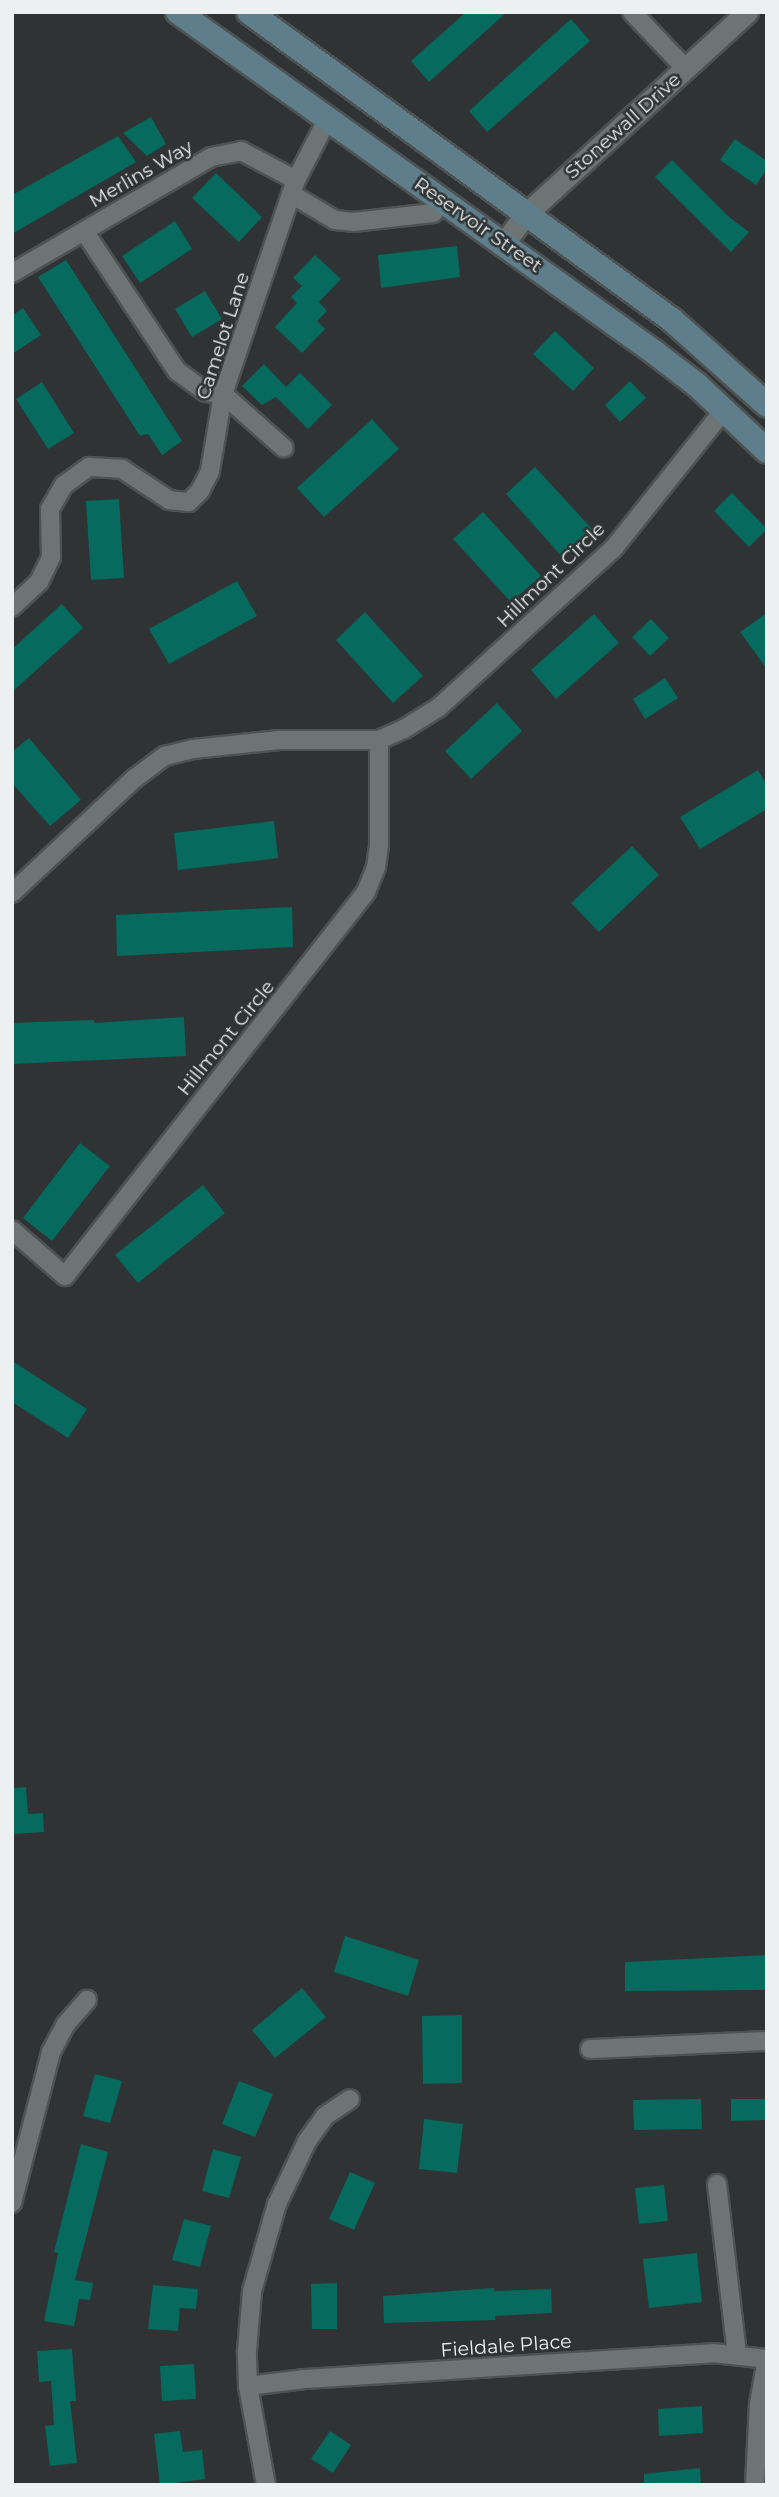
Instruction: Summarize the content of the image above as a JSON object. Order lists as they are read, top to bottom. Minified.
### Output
{"streets":{"main road":["Reservoir Street"],"street":["Stonewall Drive","Merlins Way","Camelot Lane","Hillmont Circle","Fieldale Place"]},"crossings":[["Stonewall Drive","Reservoir Street"],["Merlins Way","Camelot Lane"],["Reservoir Street","Camelot Lane"],["Reservoir Street","Hillmont Circle"]]}
